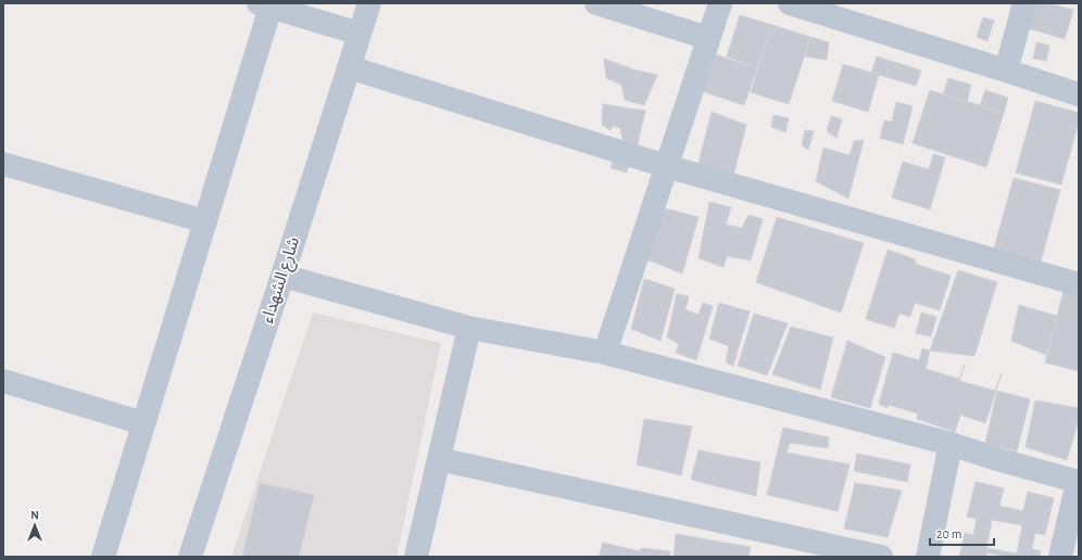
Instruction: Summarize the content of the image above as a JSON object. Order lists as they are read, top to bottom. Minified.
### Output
{"streets":{"street":["شارع الشهداء"]},"scale_bar":"20 m","north":"top"}
